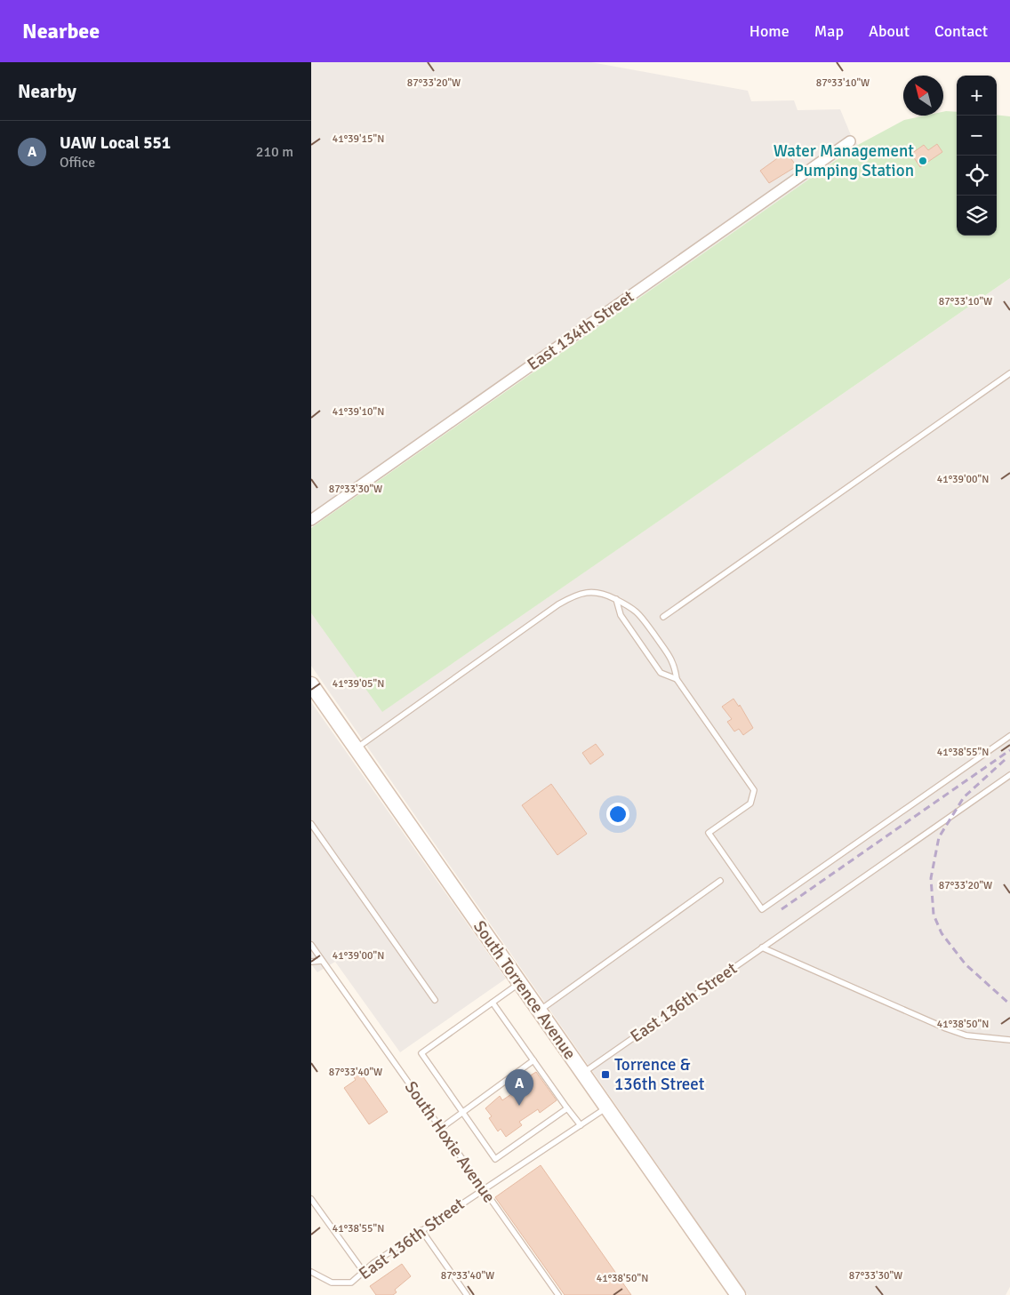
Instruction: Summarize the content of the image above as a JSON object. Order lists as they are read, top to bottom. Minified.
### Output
{"streets":{"main road":["South Torrence Avenue"],"street":["East 134th Street"],"lane":["East 136th Street","South Hoxie Avenue"]},"crossings":[["South Torrence Avenue","East 136th Street"],["East 136th Street","South Hoxie Avenue"]],"places":{"other":["Water Management Pumping Station"],"transit":["Torrence & 136th Street"]},"north":"top left","page":{"header":"Nearbee","nav":["Home","Map","About","Contact"],"heading":"Nearby","map_buttons":["+","−"],"list":[{"mark":"A","name":"UAW Local 551","note":"Office","value":"210 m"}],"pins":"A"},"coordinates":["87°33'20\"W","87°33'10\"W","41°39'15\"N","41°39'10\"N","41°39'00\"N","87°33'30\"W","41°39'05\"N","41°38'55\"N","41°38'50\"N","87°33'40\"W"]}
